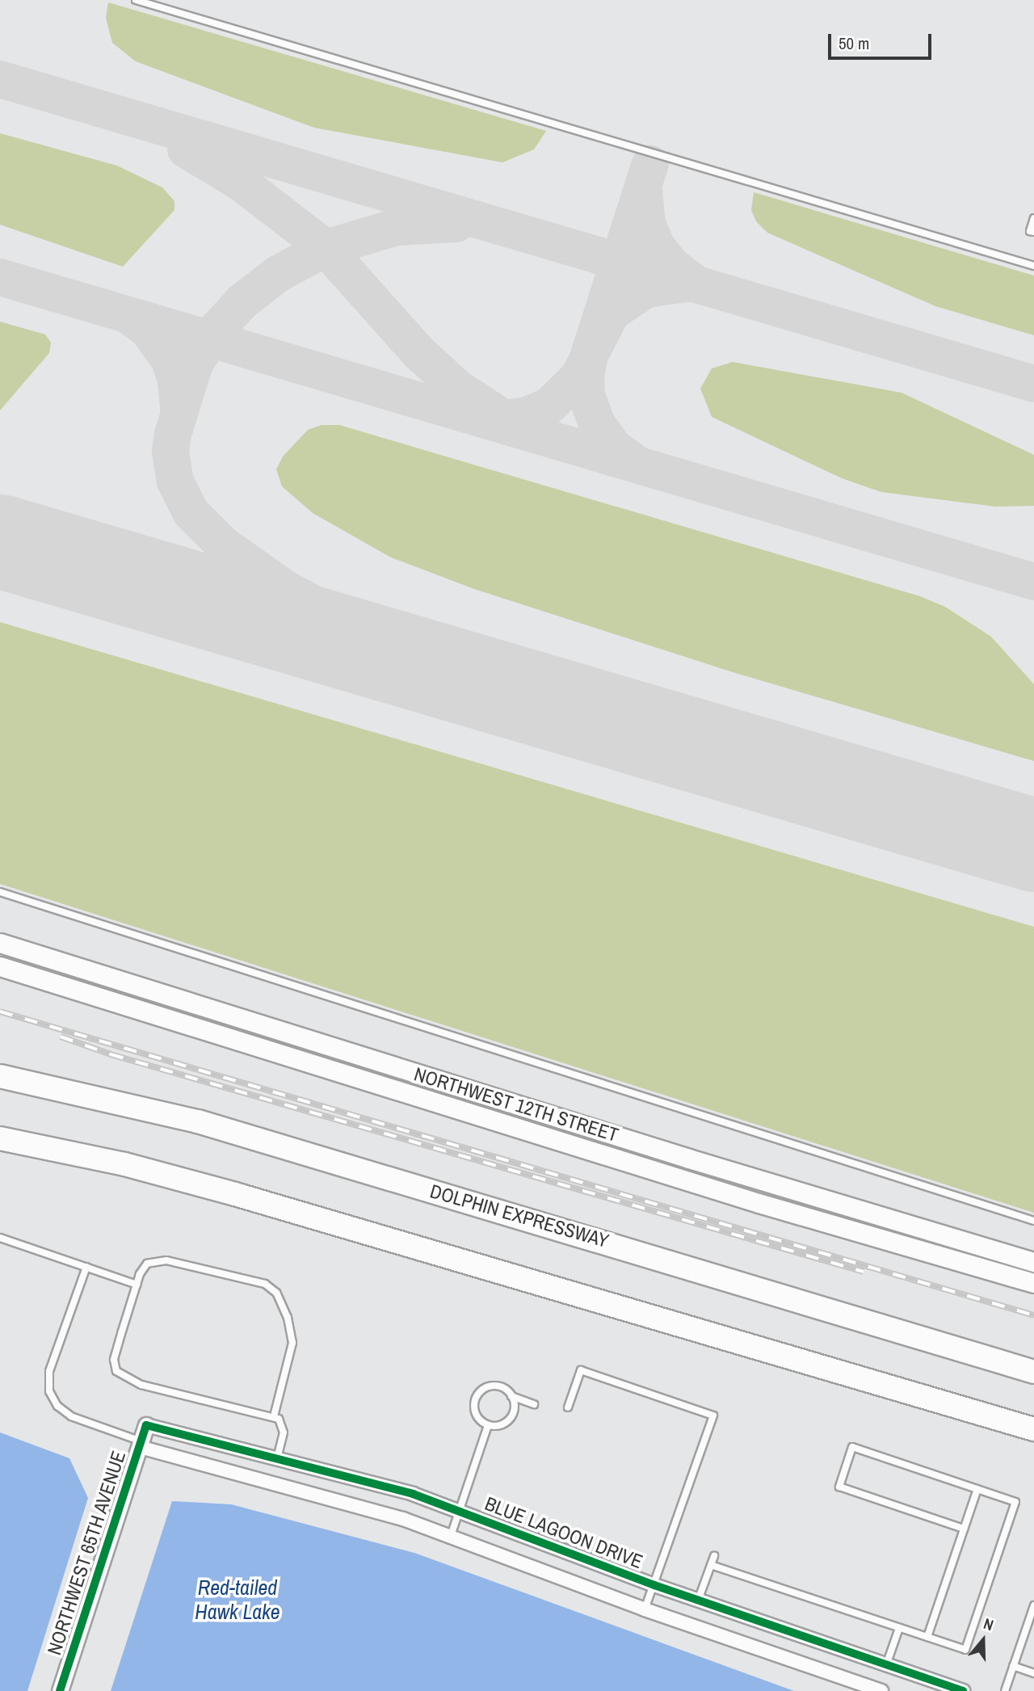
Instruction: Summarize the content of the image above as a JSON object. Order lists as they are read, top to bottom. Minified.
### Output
{"streets":{"highway":["DOLPHIN EXPRESSWAY"],"main road":["NORTHWEST 12TH STREET"],"street":["BLUE LAGOON DRIVE","NORTHWEST 65TH AVENUE"]},"crossings":[["BLUE LAGOON DRIVE","NORTHWEST 65TH AVENUE"]],"water":["Red-tailed Hawk Lake"],"scale_bar":"50 m","north":"top"}
